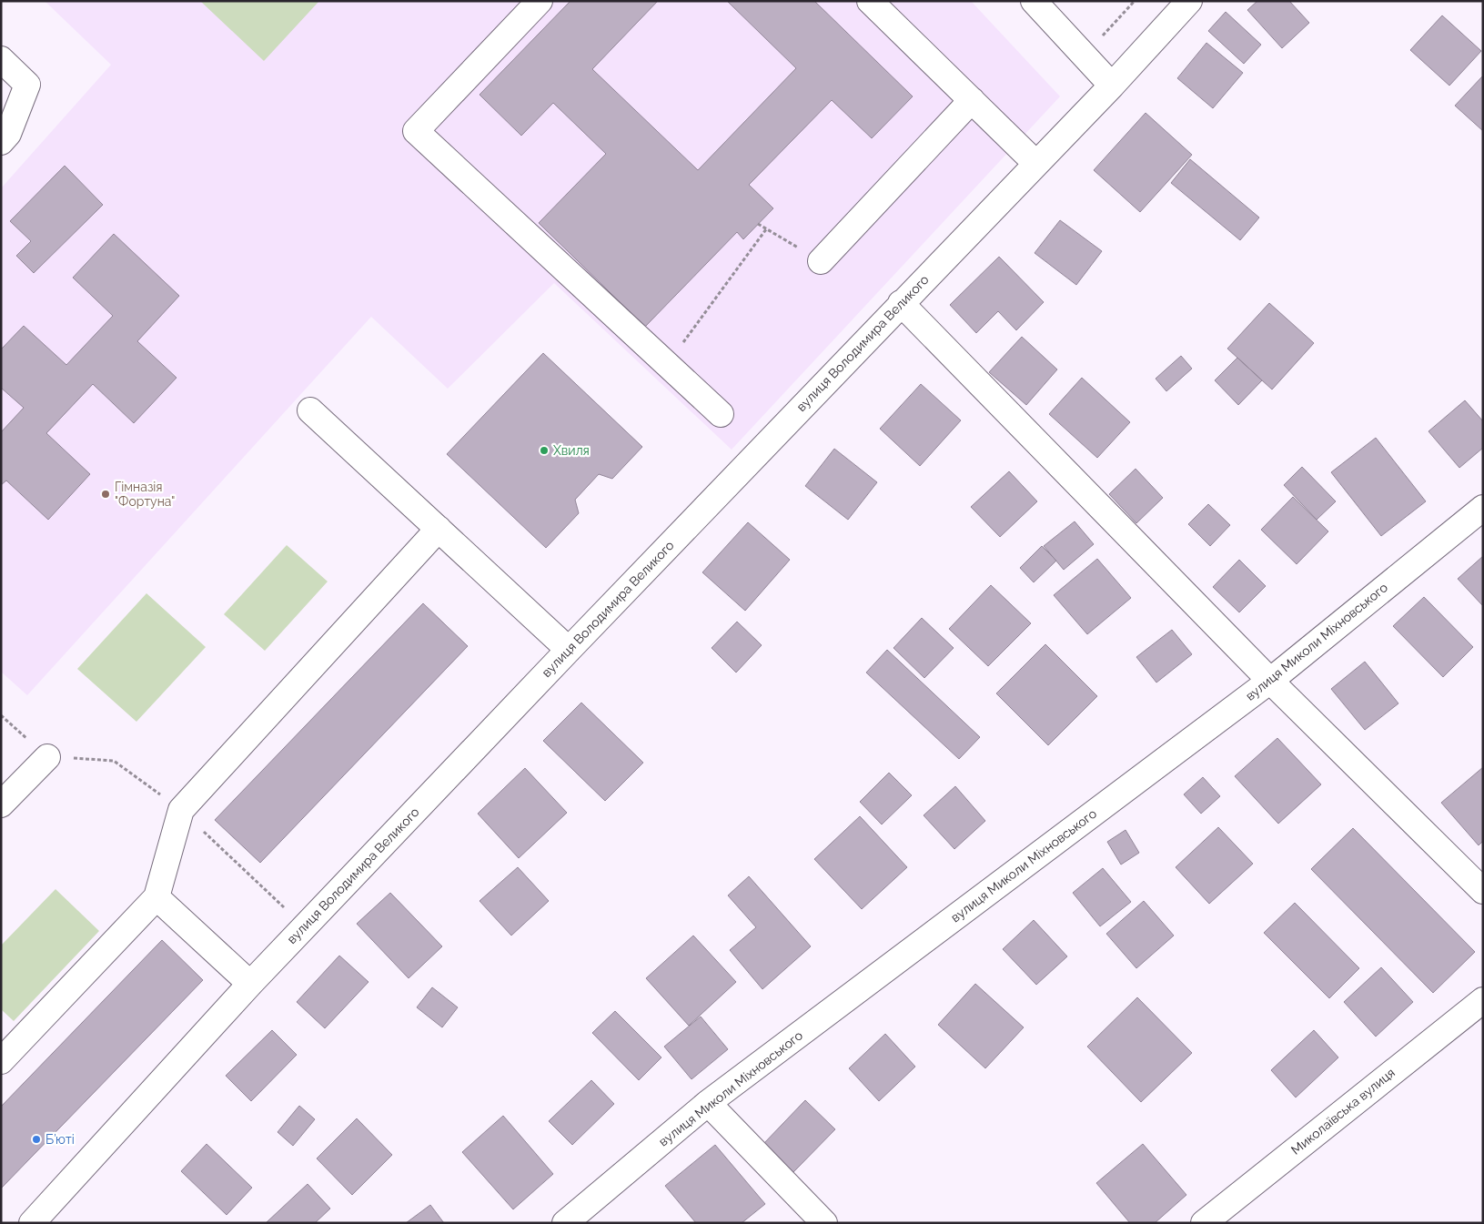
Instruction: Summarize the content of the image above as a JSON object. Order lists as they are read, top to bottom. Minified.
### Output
{"streets":{"street":["вулиця Володимира Великого","вулиця Миколи Міхновського","Миколаївська вулиця"]},"places":["Хвиля","Гімназія \"Фортуна\"","Б’юті"]}
